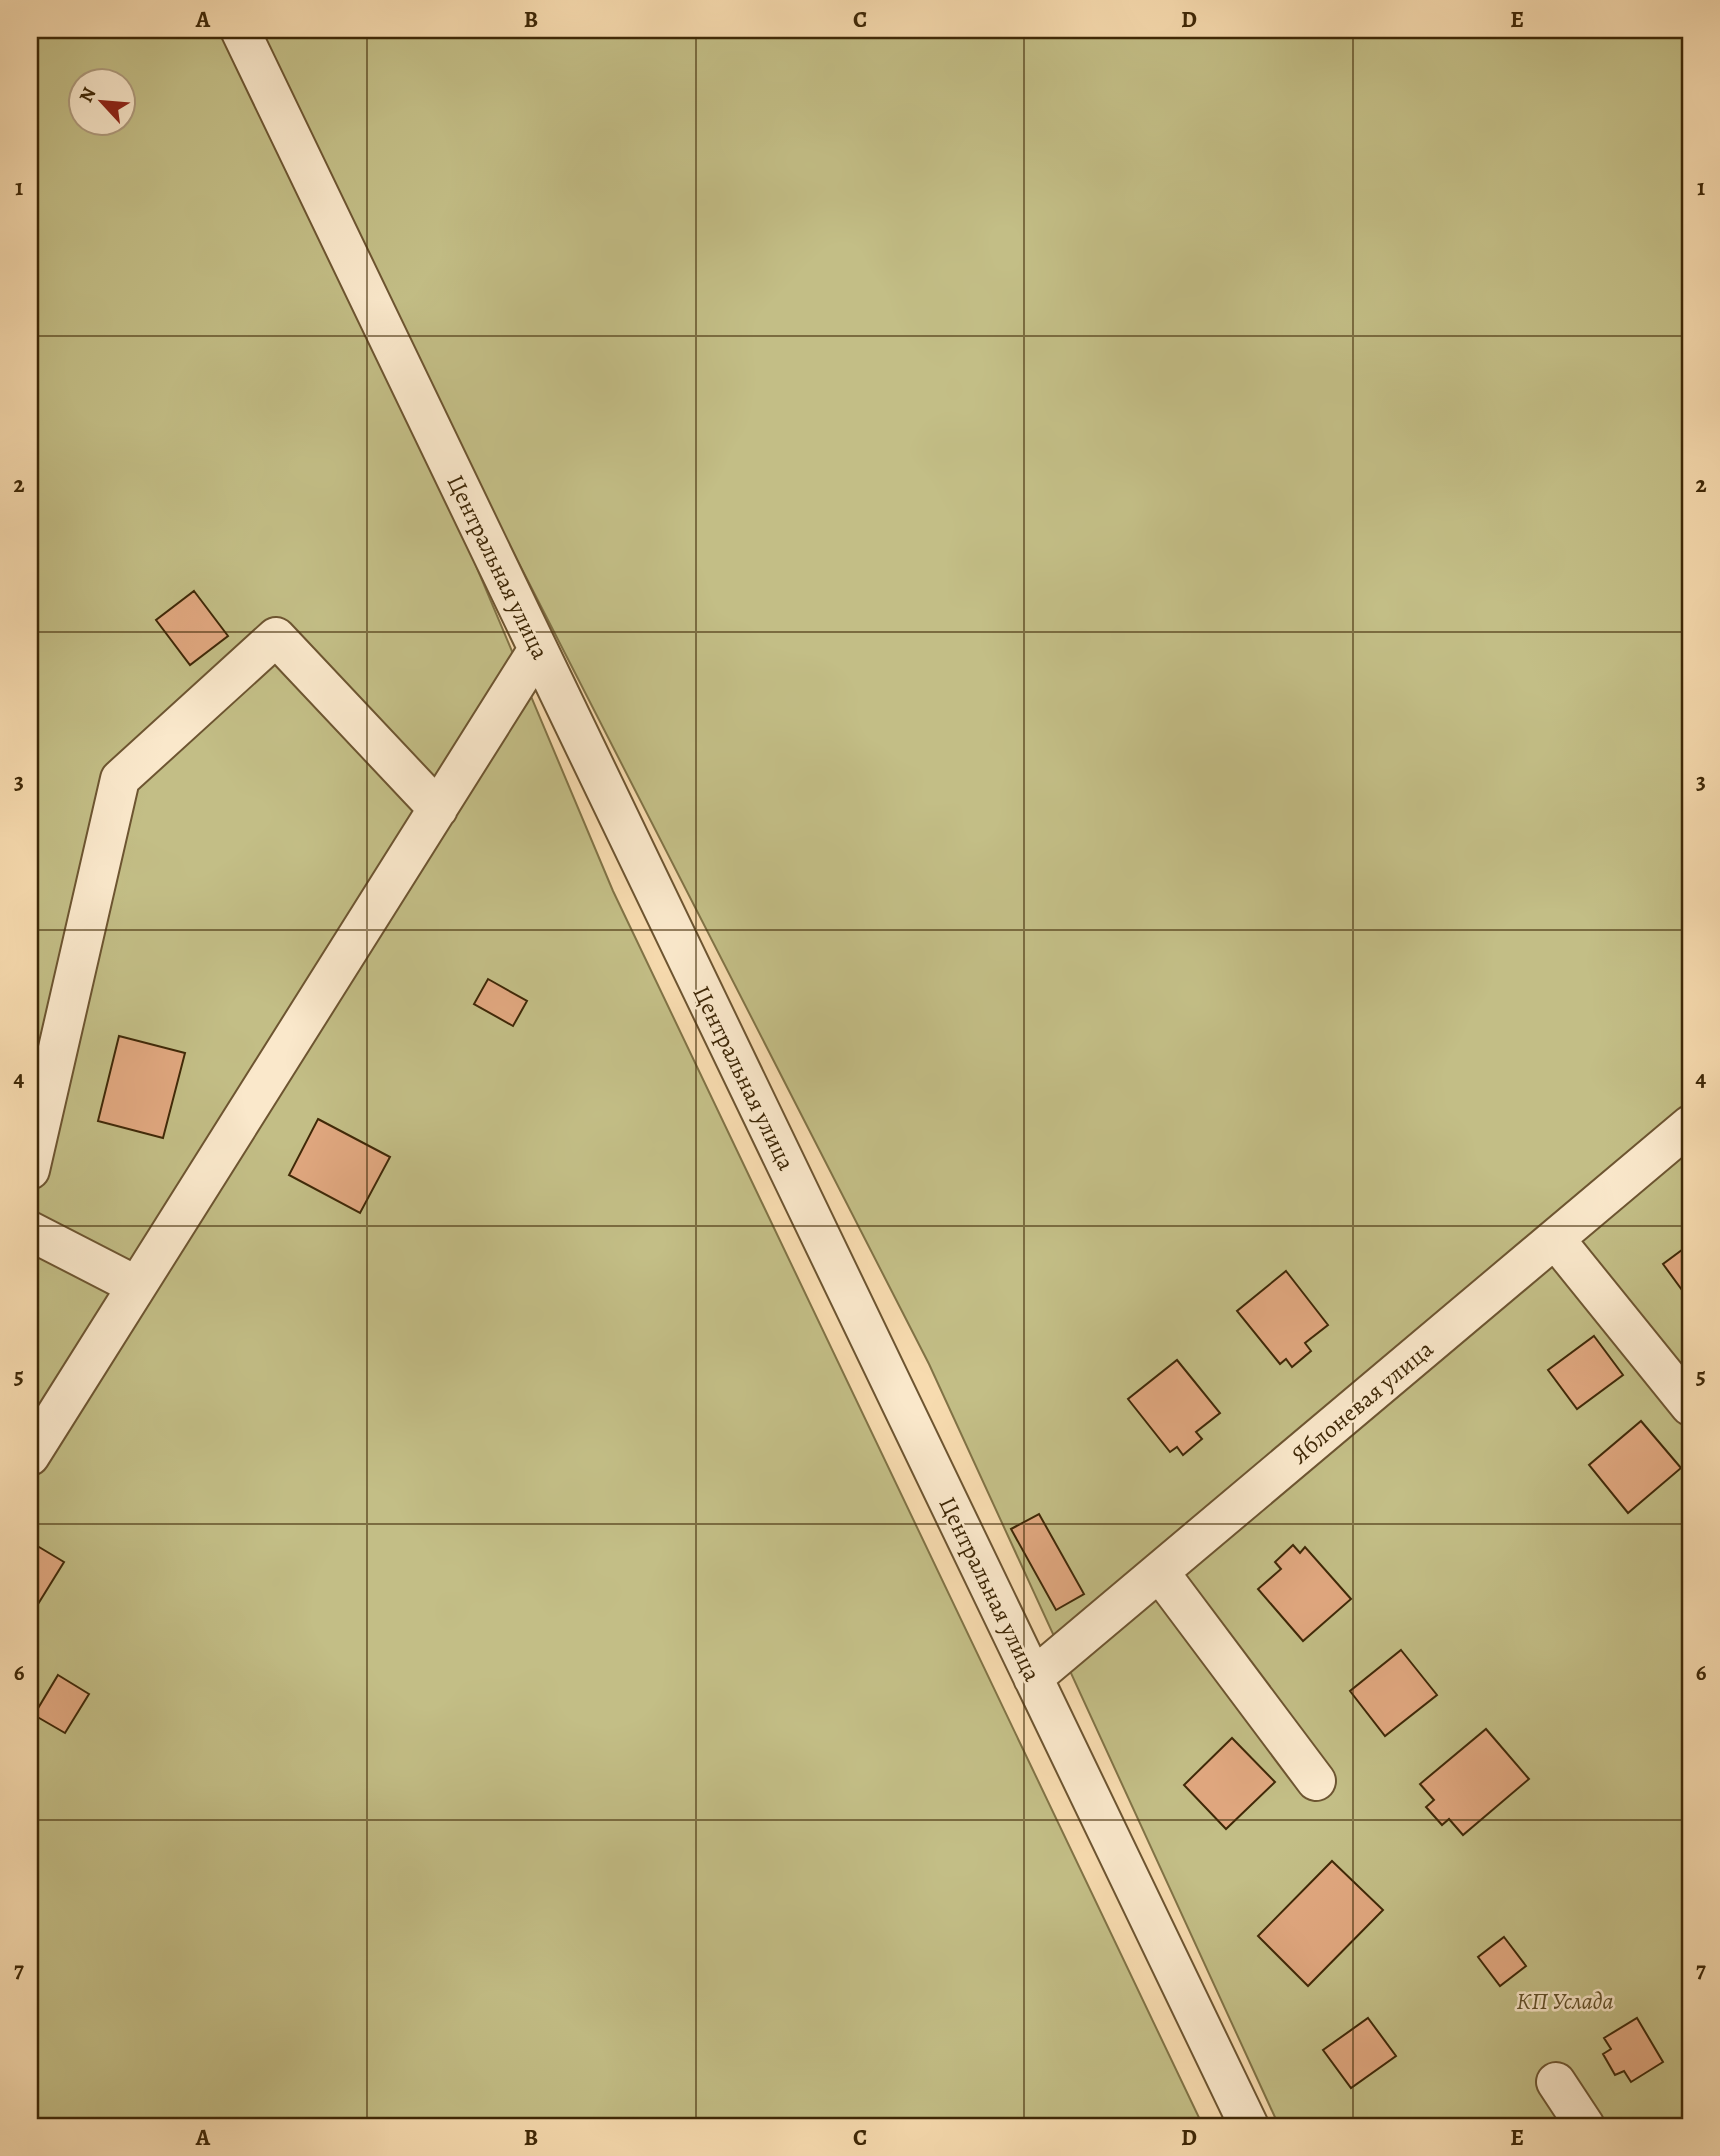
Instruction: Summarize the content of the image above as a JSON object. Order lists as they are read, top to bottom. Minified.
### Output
{"streets":{"street":["Центральная улица","Яблоневая улица"]},"crossings":[["Центральная улица","Яблоневая улица"]],"parks":["КП Услада"],"north":"top left","grid":{"columns":["A","B","C","D","E"],"rows":["1","2","3","4","5","6","7"]}}
